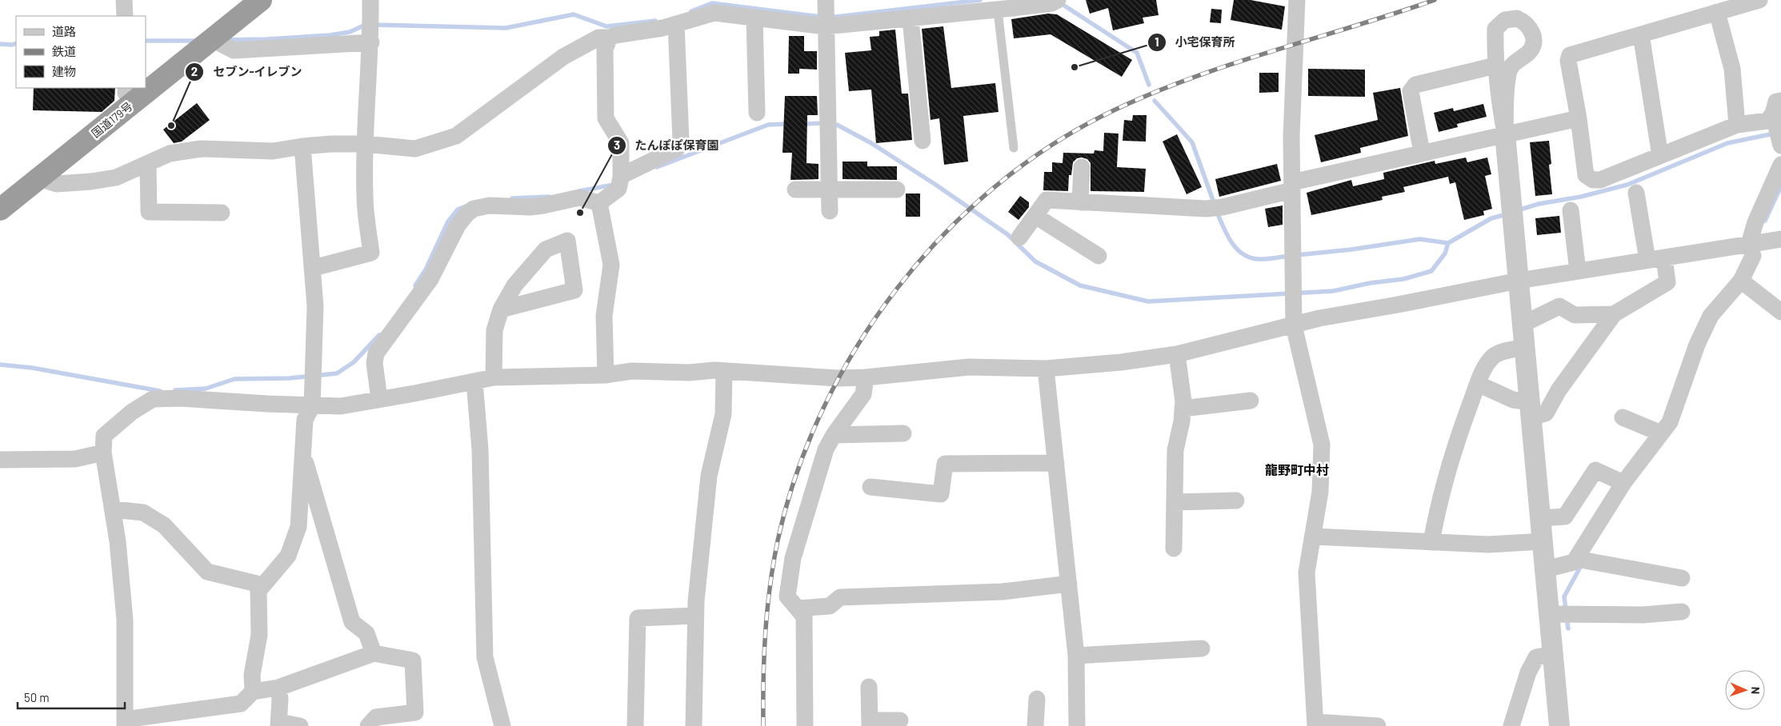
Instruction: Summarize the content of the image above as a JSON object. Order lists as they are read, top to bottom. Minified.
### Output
{"streets":{"highway":["国道179号"]},"districts":["龍野町中村"],"places":["小宅保育所","セブン-イレブン","たんぽぽ保育園"],"legend":["道路","鉄道","建物"],"scale_bar":"50 m","north":"right"}
